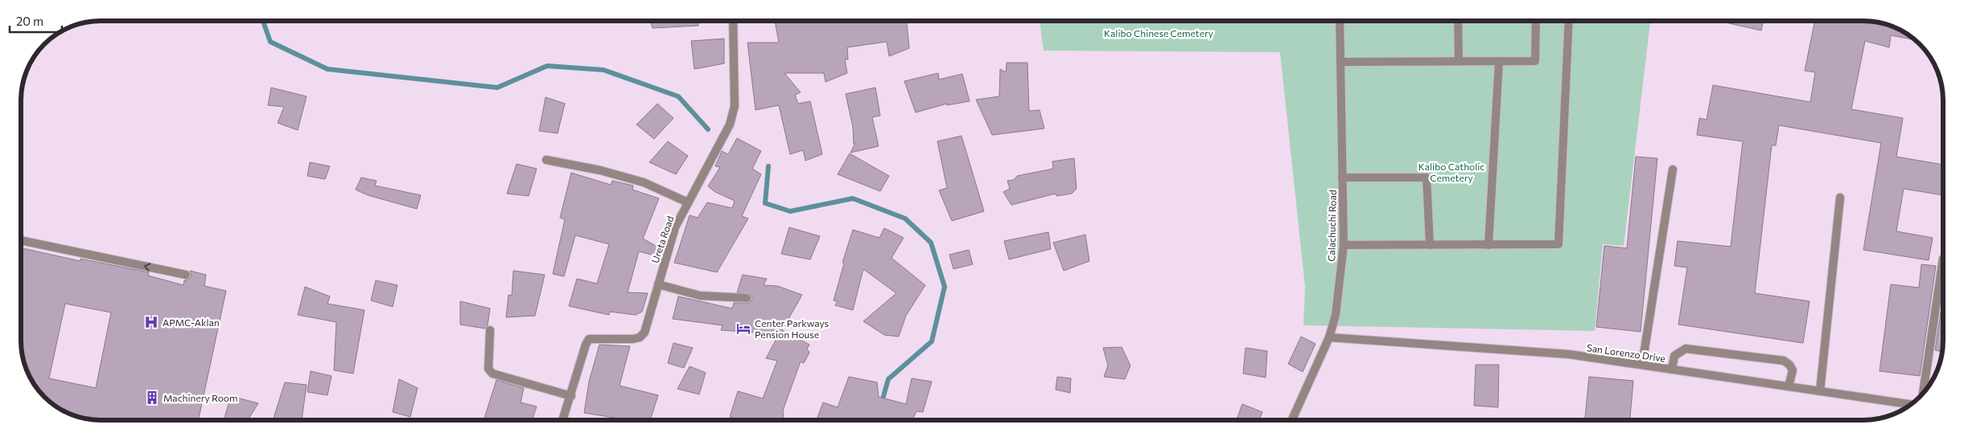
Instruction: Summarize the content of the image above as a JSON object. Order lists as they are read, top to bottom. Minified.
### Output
{"streets":{"street":["Calachuchi Road","Ureta Road","San Lorenzo Drive"]},"crossings":[["Calachuchi Road","San Lorenzo Drive"]],"parks":["Kalibo Chinese Cemetery","Kalibo Catholic Cemetery"],"places":{"hospital":["APMC-Aklan"],"hotel":["Center Parkways Pension House"],"building":["Machinery Room"]},"scale_bar":"20 m"}
